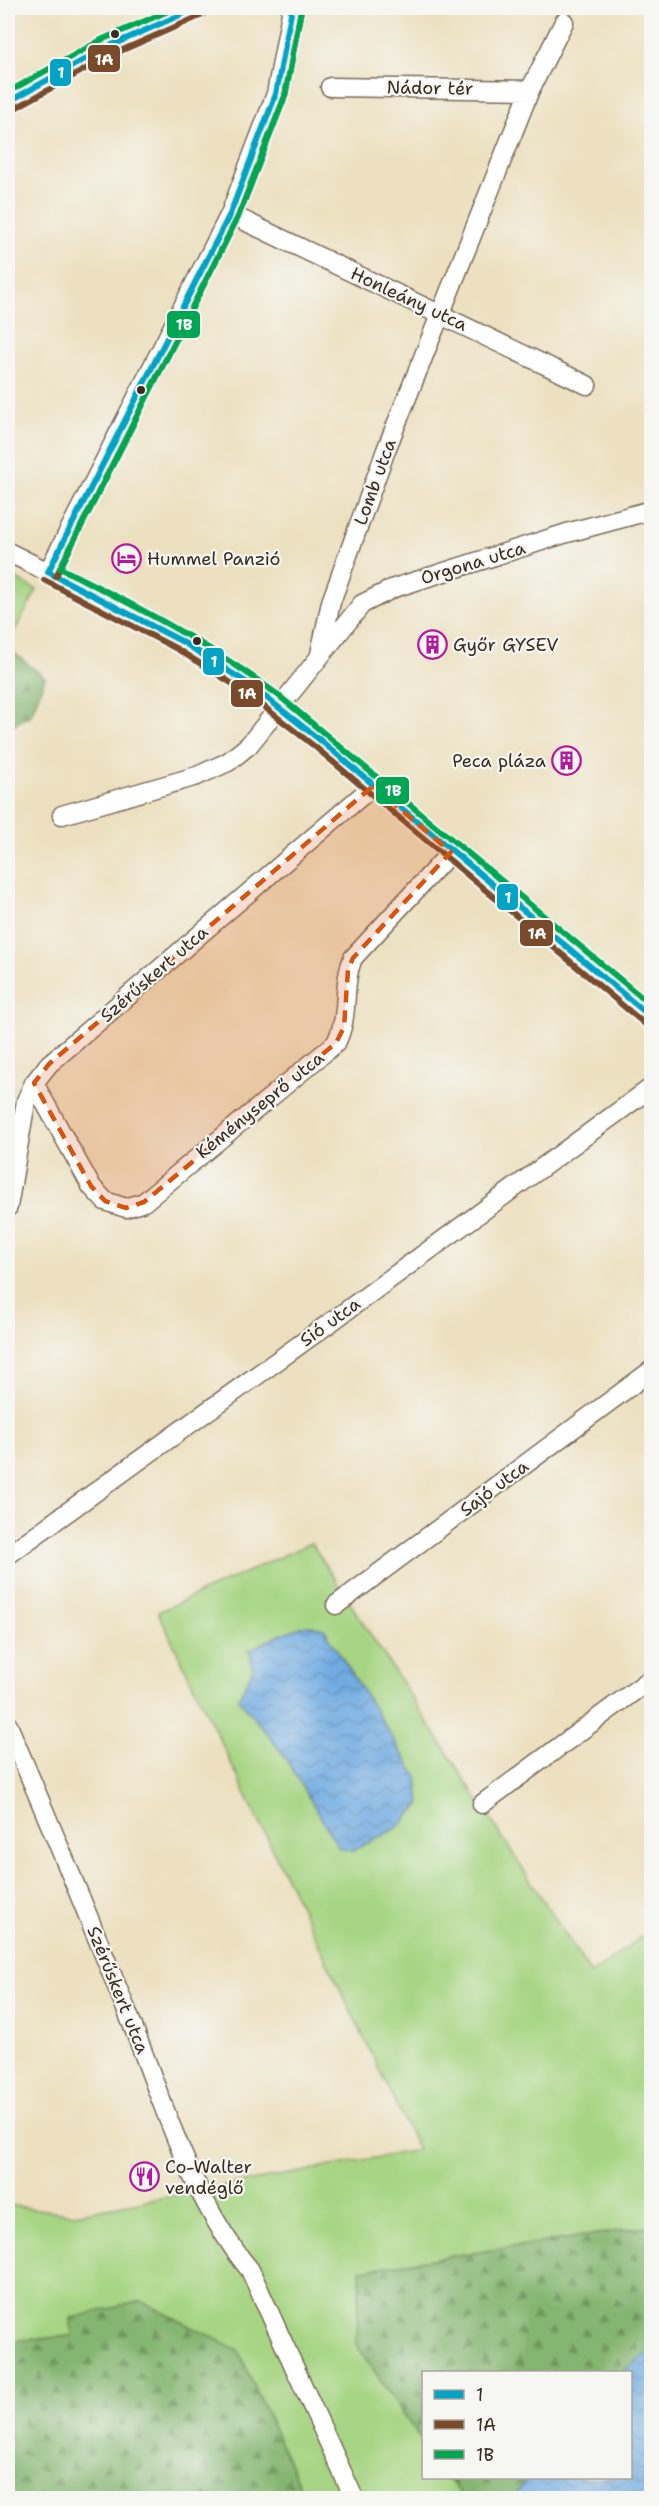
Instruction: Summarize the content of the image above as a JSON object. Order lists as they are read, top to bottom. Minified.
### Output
{"streets":{"street":["Nádor tér","Honleány utca","Lomb utca","Orgona utca","Szérűskert utca","Kéményseprő utca","Sió utca","Sajó utca"]},"crossings":[["Nádor tér","Lomb utca"],["Honleány utca","Lomb utca"],["Lomb utca","Orgona utca"],["Szérűskert utca","Kéményseprő utca"]],"places":{"hotel":["Hummel Panzió"],"building":["Győr GYSEV","Peca pláza"],"restaurant":["Co-Walter vendéglő"]},"lines":["transit line 1","transit line 1B","transit line 1A"],"legend":["1","1A","1B"]}
